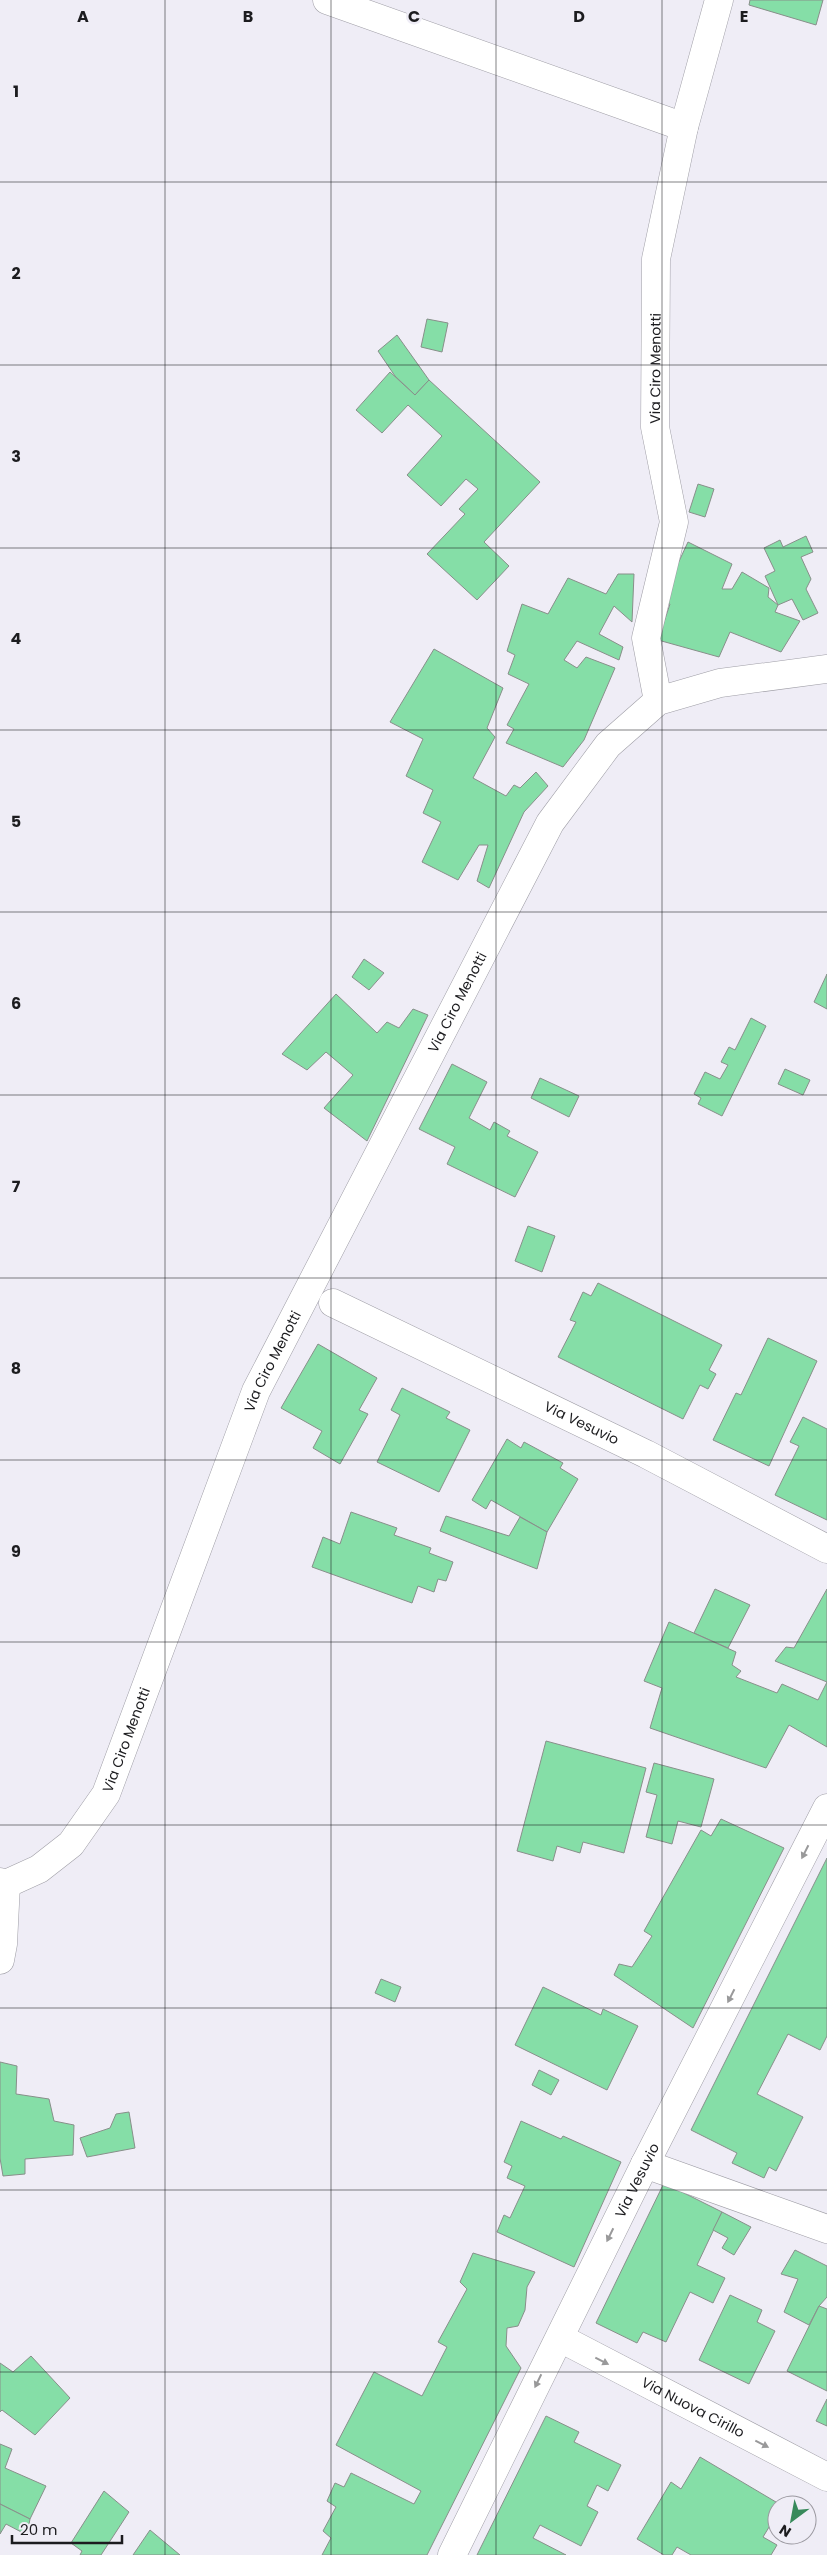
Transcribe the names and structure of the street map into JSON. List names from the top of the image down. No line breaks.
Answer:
{"streets":{"street":["Via Ciro Menotti","Via Vesuvio","Via Nuova Cirillo"]},"crossings":[["Via Vesuvio","Via Nuova Cirillo"]],"one_way":["Via Vesuvio"],"scale_bar":"20 m","north":"bottom left","grid":{"columns":["A","B","C","D","E"],"rows":["1","2","3","4","5","6","7","8","9"]}}
